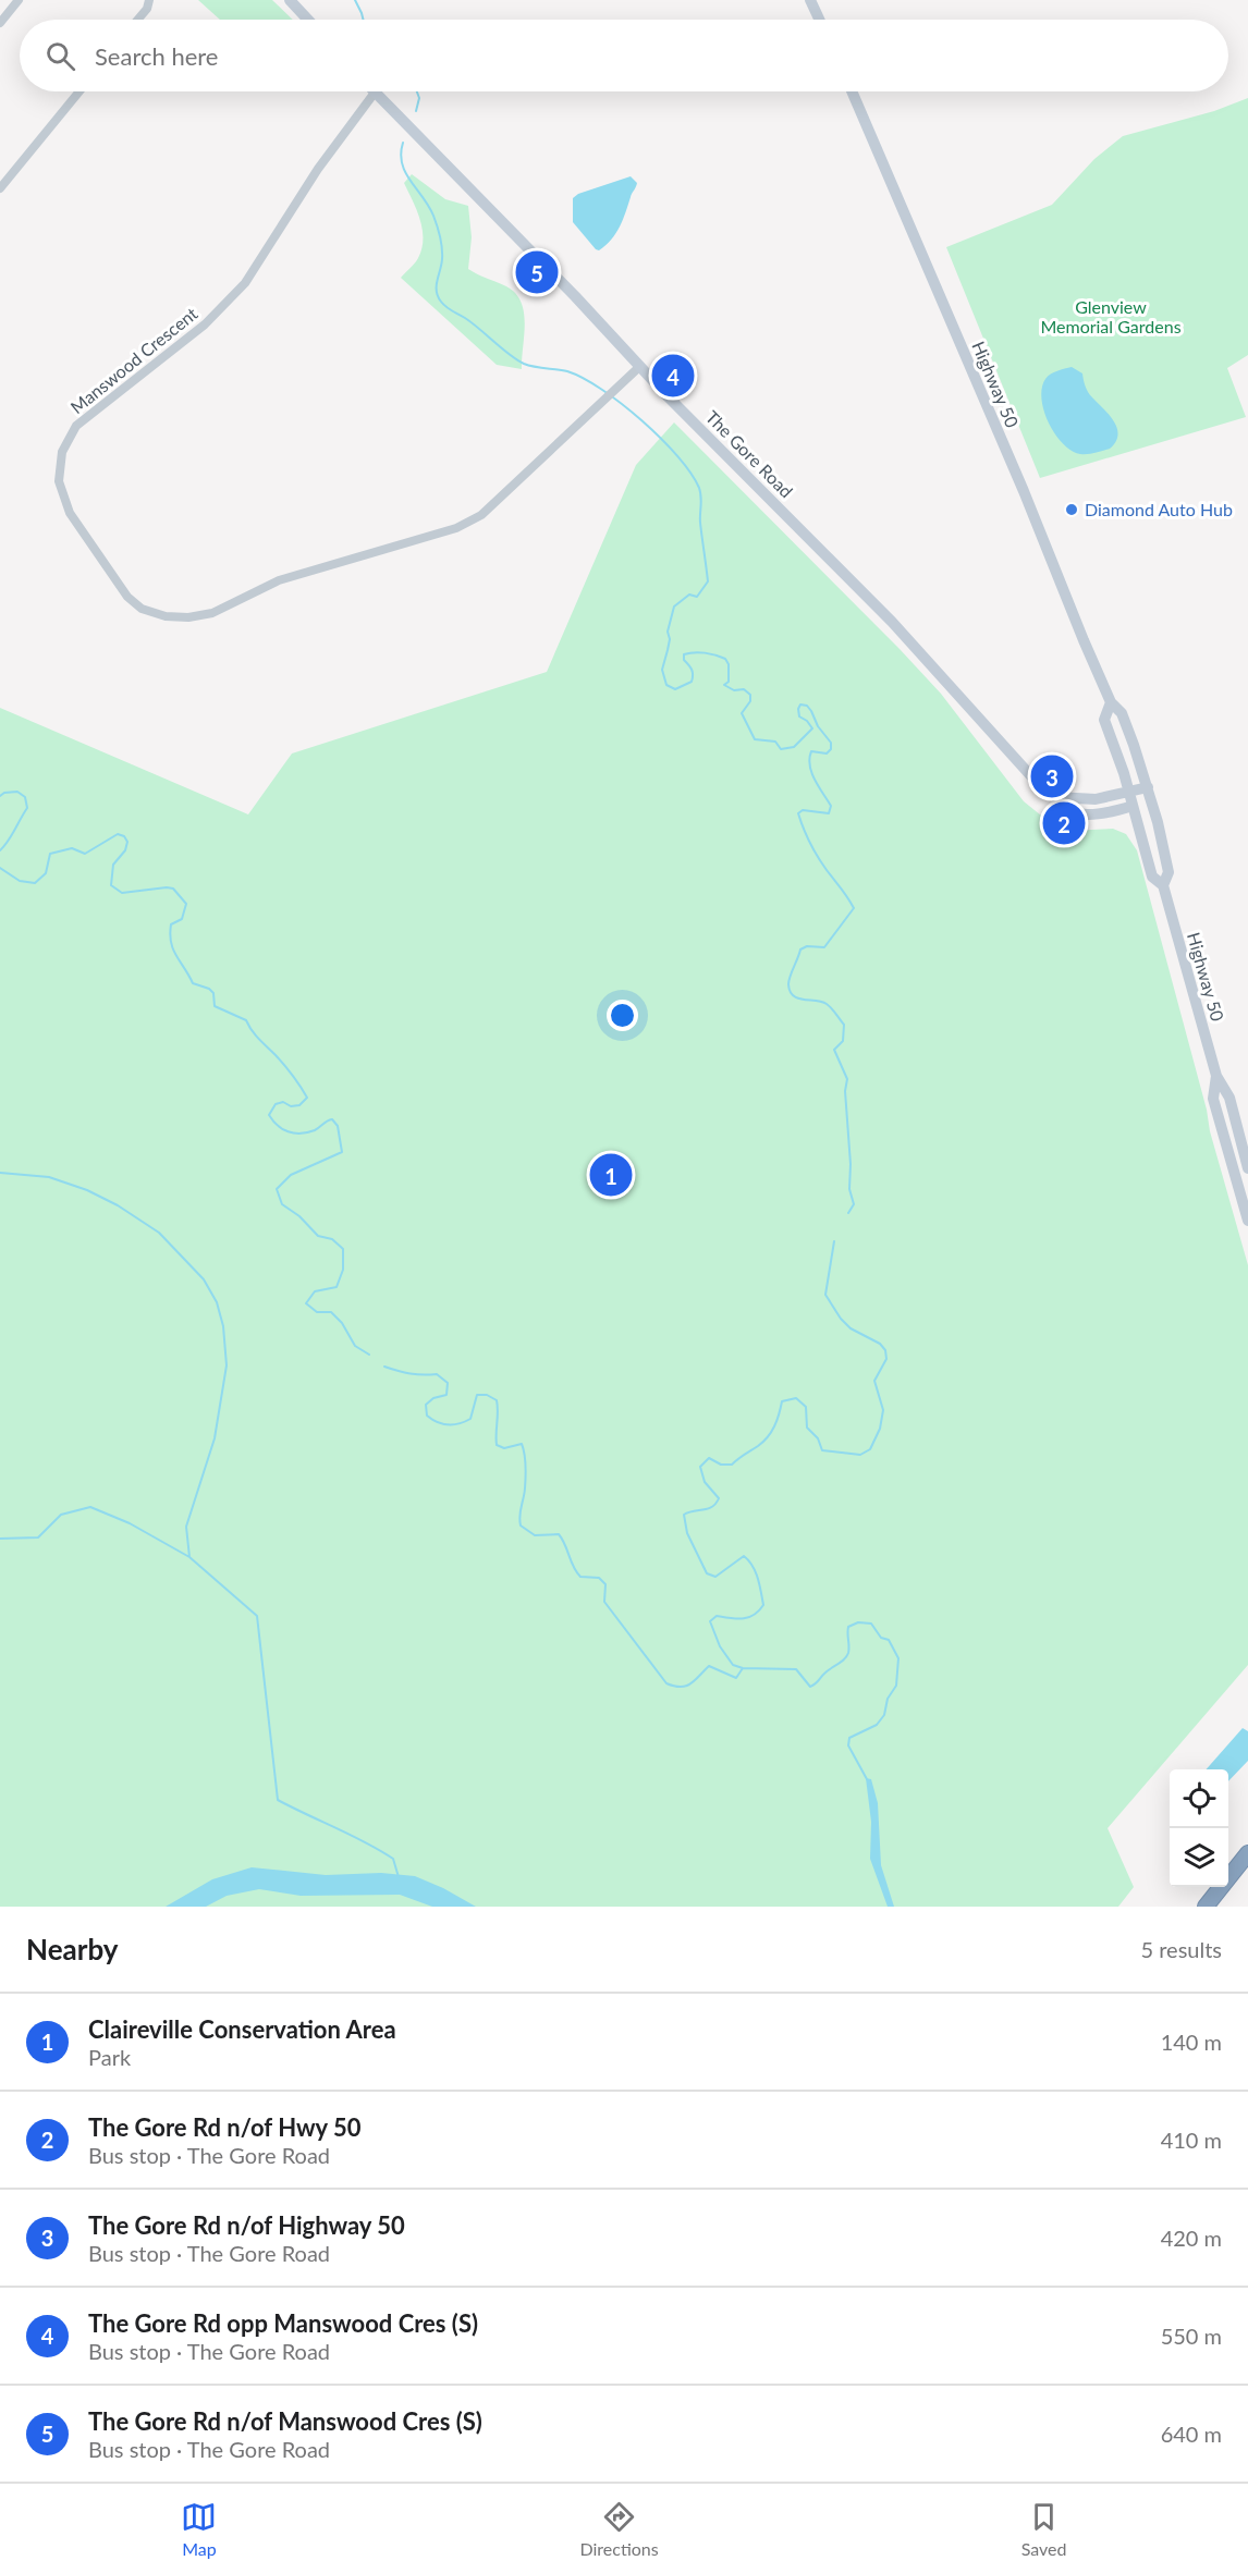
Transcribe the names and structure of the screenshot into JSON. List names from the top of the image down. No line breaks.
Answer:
{"streets":{"main road":["Highway 50","The Gore Road"],"street":["Manswood Crescent"]},"crossings":[["Manswood Crescent","The Gore Road"],["Highway 50","The Gore Road"]],"parks":["Glenview Memorial Gardens"],"places":["Diamond Auto Hub"],"page":{"search":"Search here","pins":["5","4","3","2","1"],"heading":["Nearby","5 results"],"list":[{"mark":"1","name":"Claireville Conservation Area","note":"Park","value":"140 m"},{"mark":"2","name":"The Gore Rd n/of Hwy 50","note":"Bus stop · The Gore Road","value":"410 m"},{"mark":"3","name":"The Gore Rd n/of Highway 50","note":"Bus stop · The Gore Road","value":"420 m"},{"mark":"4","name":"The Gore Rd opp Manswood Cres (S)","note":"Bus stop · The Gore Road","value":"550 m"},{"mark":"5","name":"The Gore Rd n/of Manswood Cres (S)","note":"Bus stop · The Gore Road","value":"640 m"}],"nav":["Map","Directions","Saved"]}}
